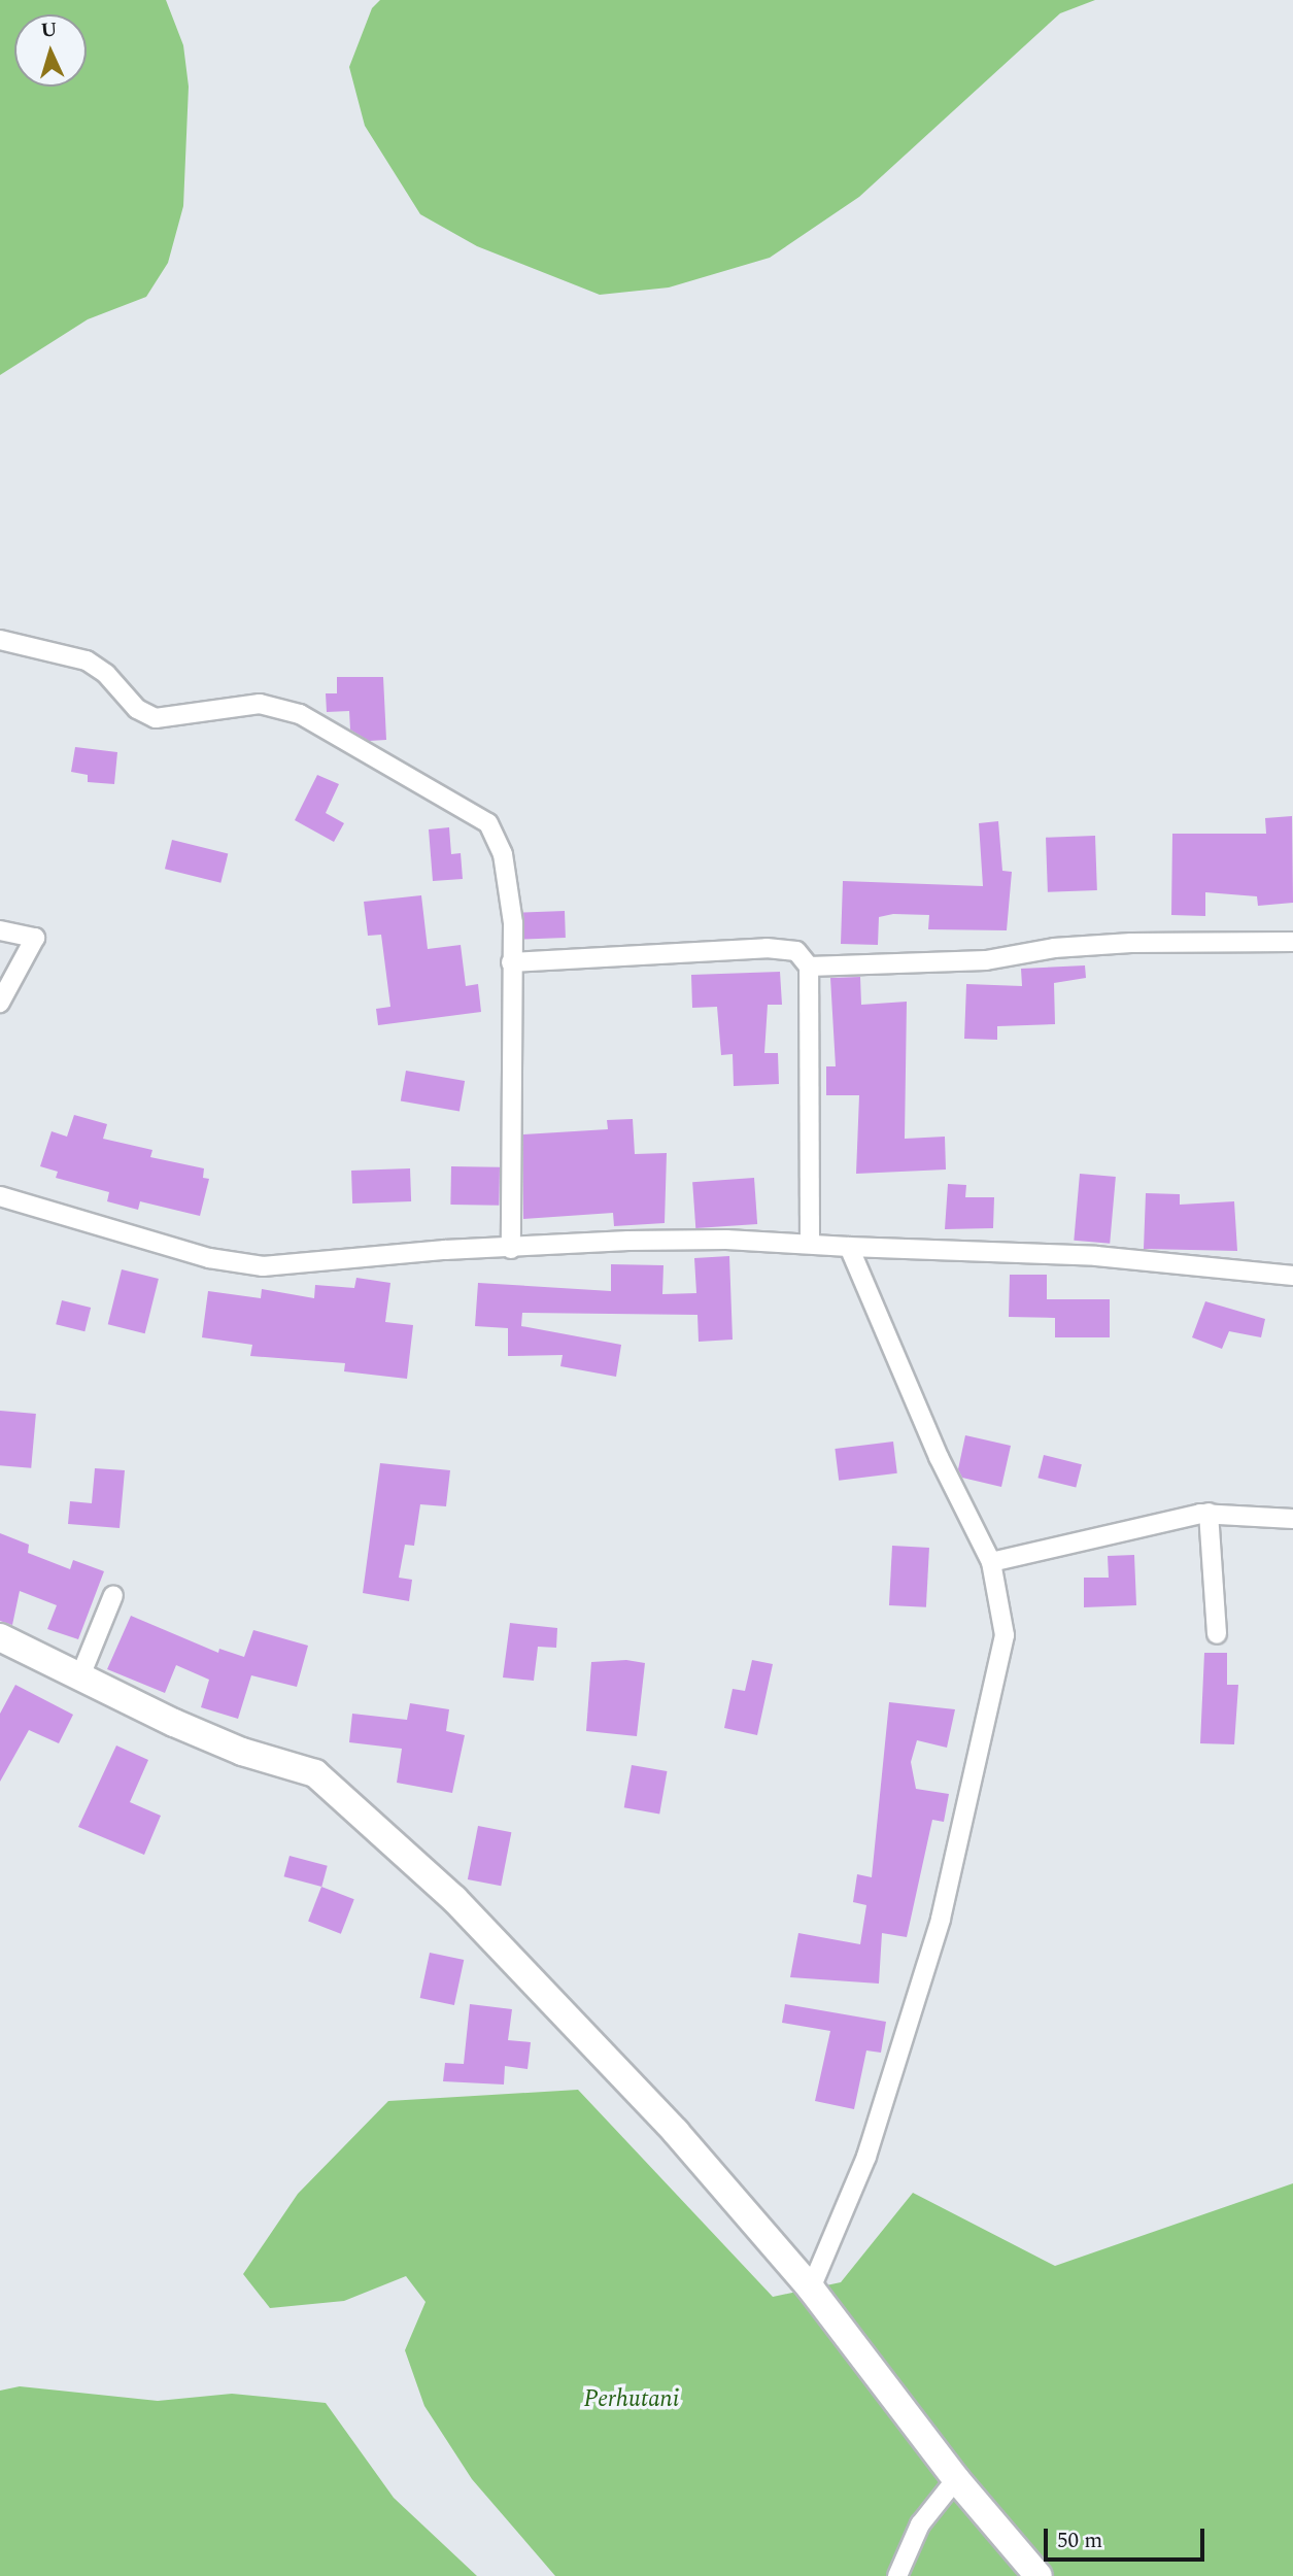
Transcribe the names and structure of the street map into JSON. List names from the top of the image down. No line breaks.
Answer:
{"parks":["Perhutani"],"scale_bar":"50 m","north":"top"}
